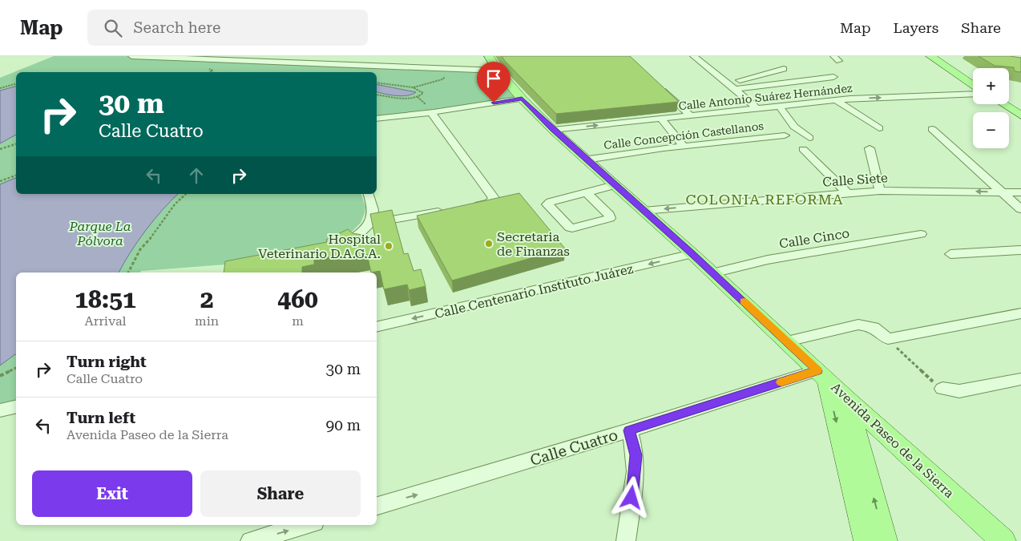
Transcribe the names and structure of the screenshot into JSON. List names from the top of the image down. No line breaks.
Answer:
{"streets":{"main road":["Avenida Paseo de la Sierra"],"street":["Calle Antonio Suárez Hernández","Calle Concepción Castellanos","Calle Siete","Calle Cinco","Calle Centenario Instituto Juárez","Calle Cuatro"]},"crossings":[["Calle Antonio Suárez Hernández","Avenida Paseo de la Sierra"],["Calle Concepción Castellanos","Avenida Paseo de la Sierra"],["Calle Siete","Avenida Paseo de la Sierra"],["Calle Cinco","Avenida Paseo de la Sierra"],["Calle Centenario Instituto Juárez","Avenida Paseo de la Sierra"],["Avenida Paseo de la Sierra","Calle Cuatro"]],"one_way":["Calle Antonio Suárez Hernández","Calle Cuatro"],"districts":["COLONIA REFORMA"],"parks":["Parque La Pólvora"],"places":["Secretaria de Finanzas","Hospital Veterinario D.A.G.A."],"page":{"header":"Map","search":"Search here","nav":["Map","Layers","Share"],"map_buttons":["+","−"],"turn":["30 m","Calle Cuatro"],"eta":["18:51","Arrival","2","min","460","m"],"list":[{"name":"Turn right","note":"Calle Cuatro","value":"30 m"},{"name":"Turn left","note":"Avenida Paseo de la Sierra","value":"90 m"}],"buttons":["Exit","Share"]}}
